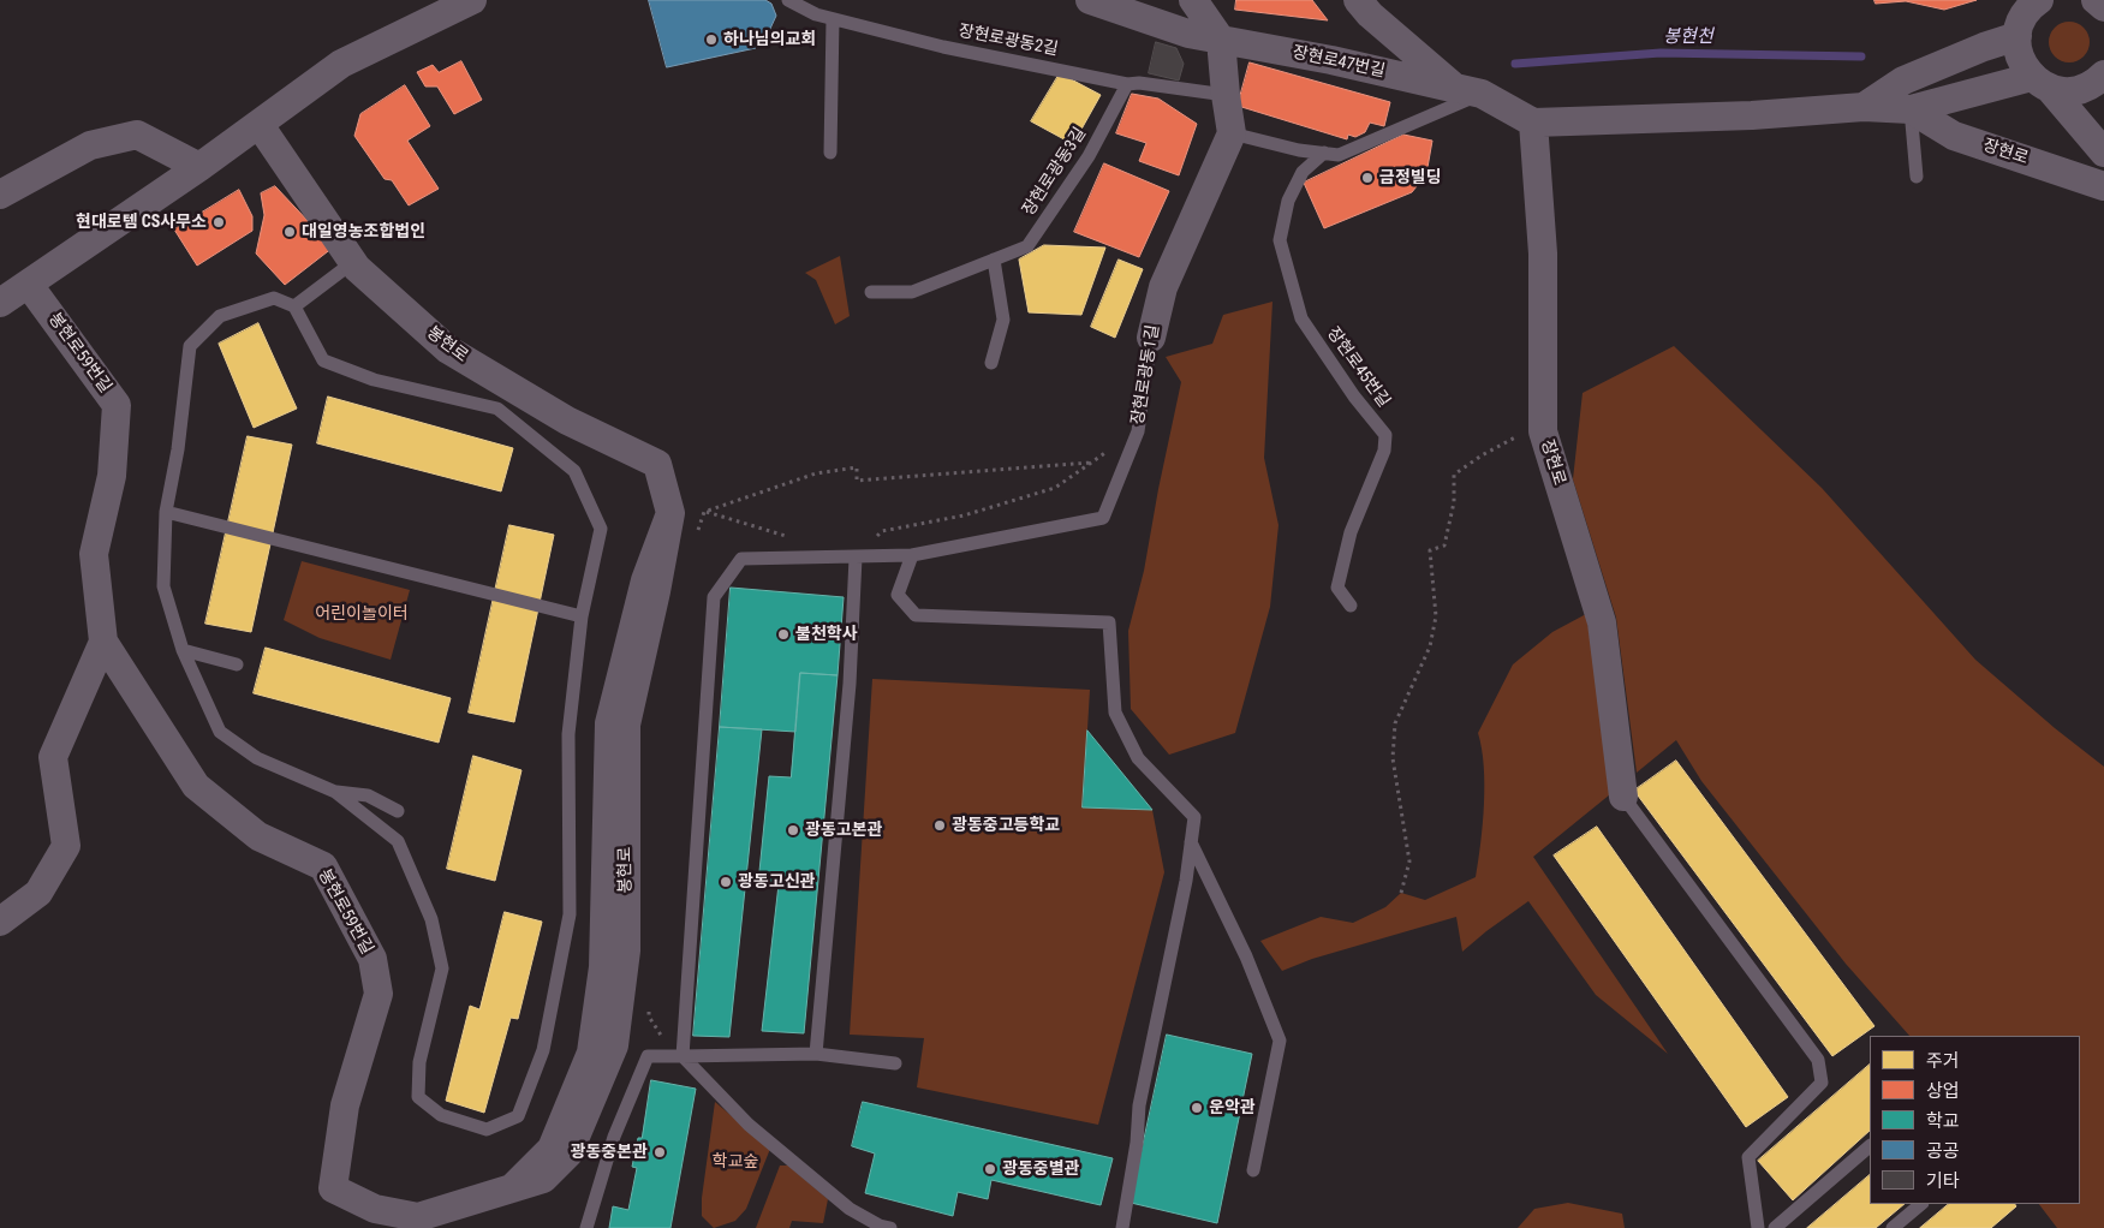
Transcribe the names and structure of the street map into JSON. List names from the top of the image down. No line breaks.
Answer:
{"streets":{"street":["장현로47번길","장현로","봉현로","봉현로59번길","장현로광동1길"],"lane":["장현로광동2길","장현로광동3길","장현로45번길"]},"crossings":[["장현로광동2길","장현로광동3길"],["봉현로","봉현로59번길"]],"water":["봉현천"],"parks":["어린이놀이터","학교숲"],"places":["하나님의교회","금정빌딩","현대로템 CS사무소","대일영농조합법인","불천학사","광동중고등학교","광동고본관","광동고신관","운악관","광동중본관","광동중별관"],"legend":["주거","상업","학교","공공","기타"]}
